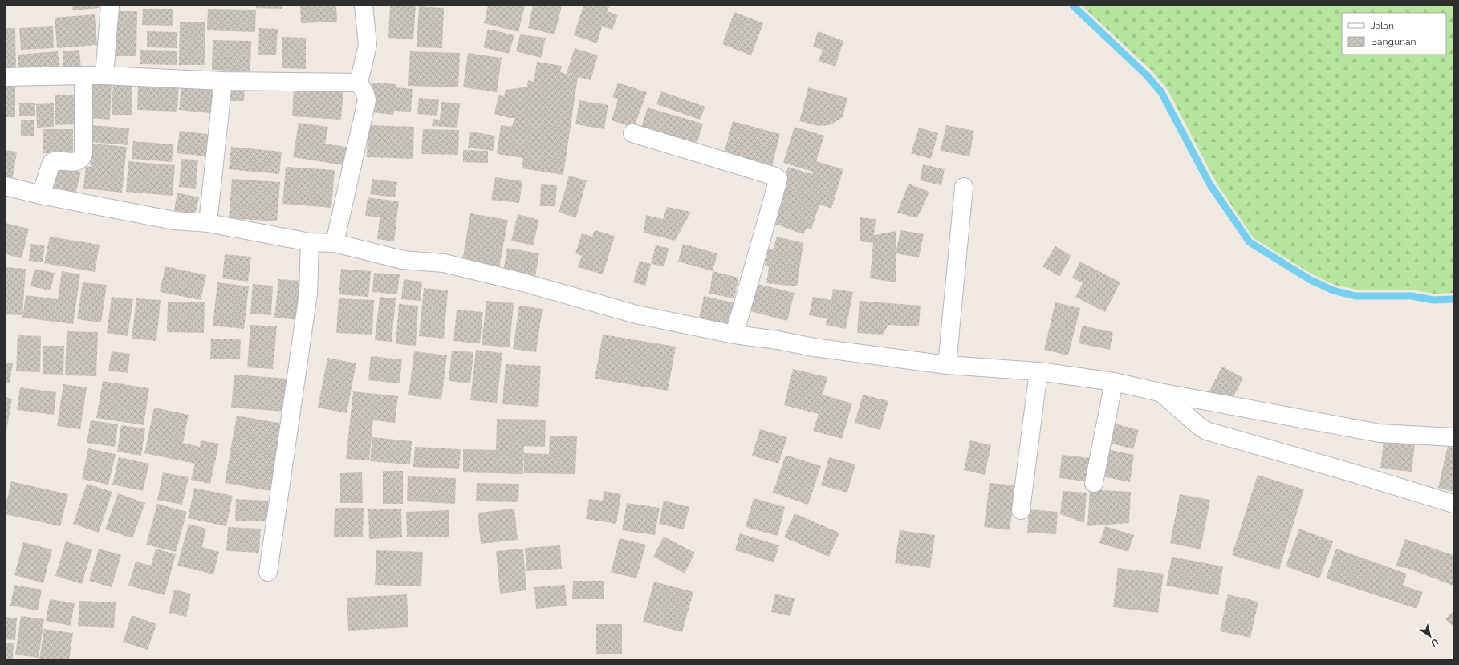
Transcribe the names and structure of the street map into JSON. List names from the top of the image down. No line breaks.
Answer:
{"legend":["Jalan","Bangunan"],"north":"bottom right"}
